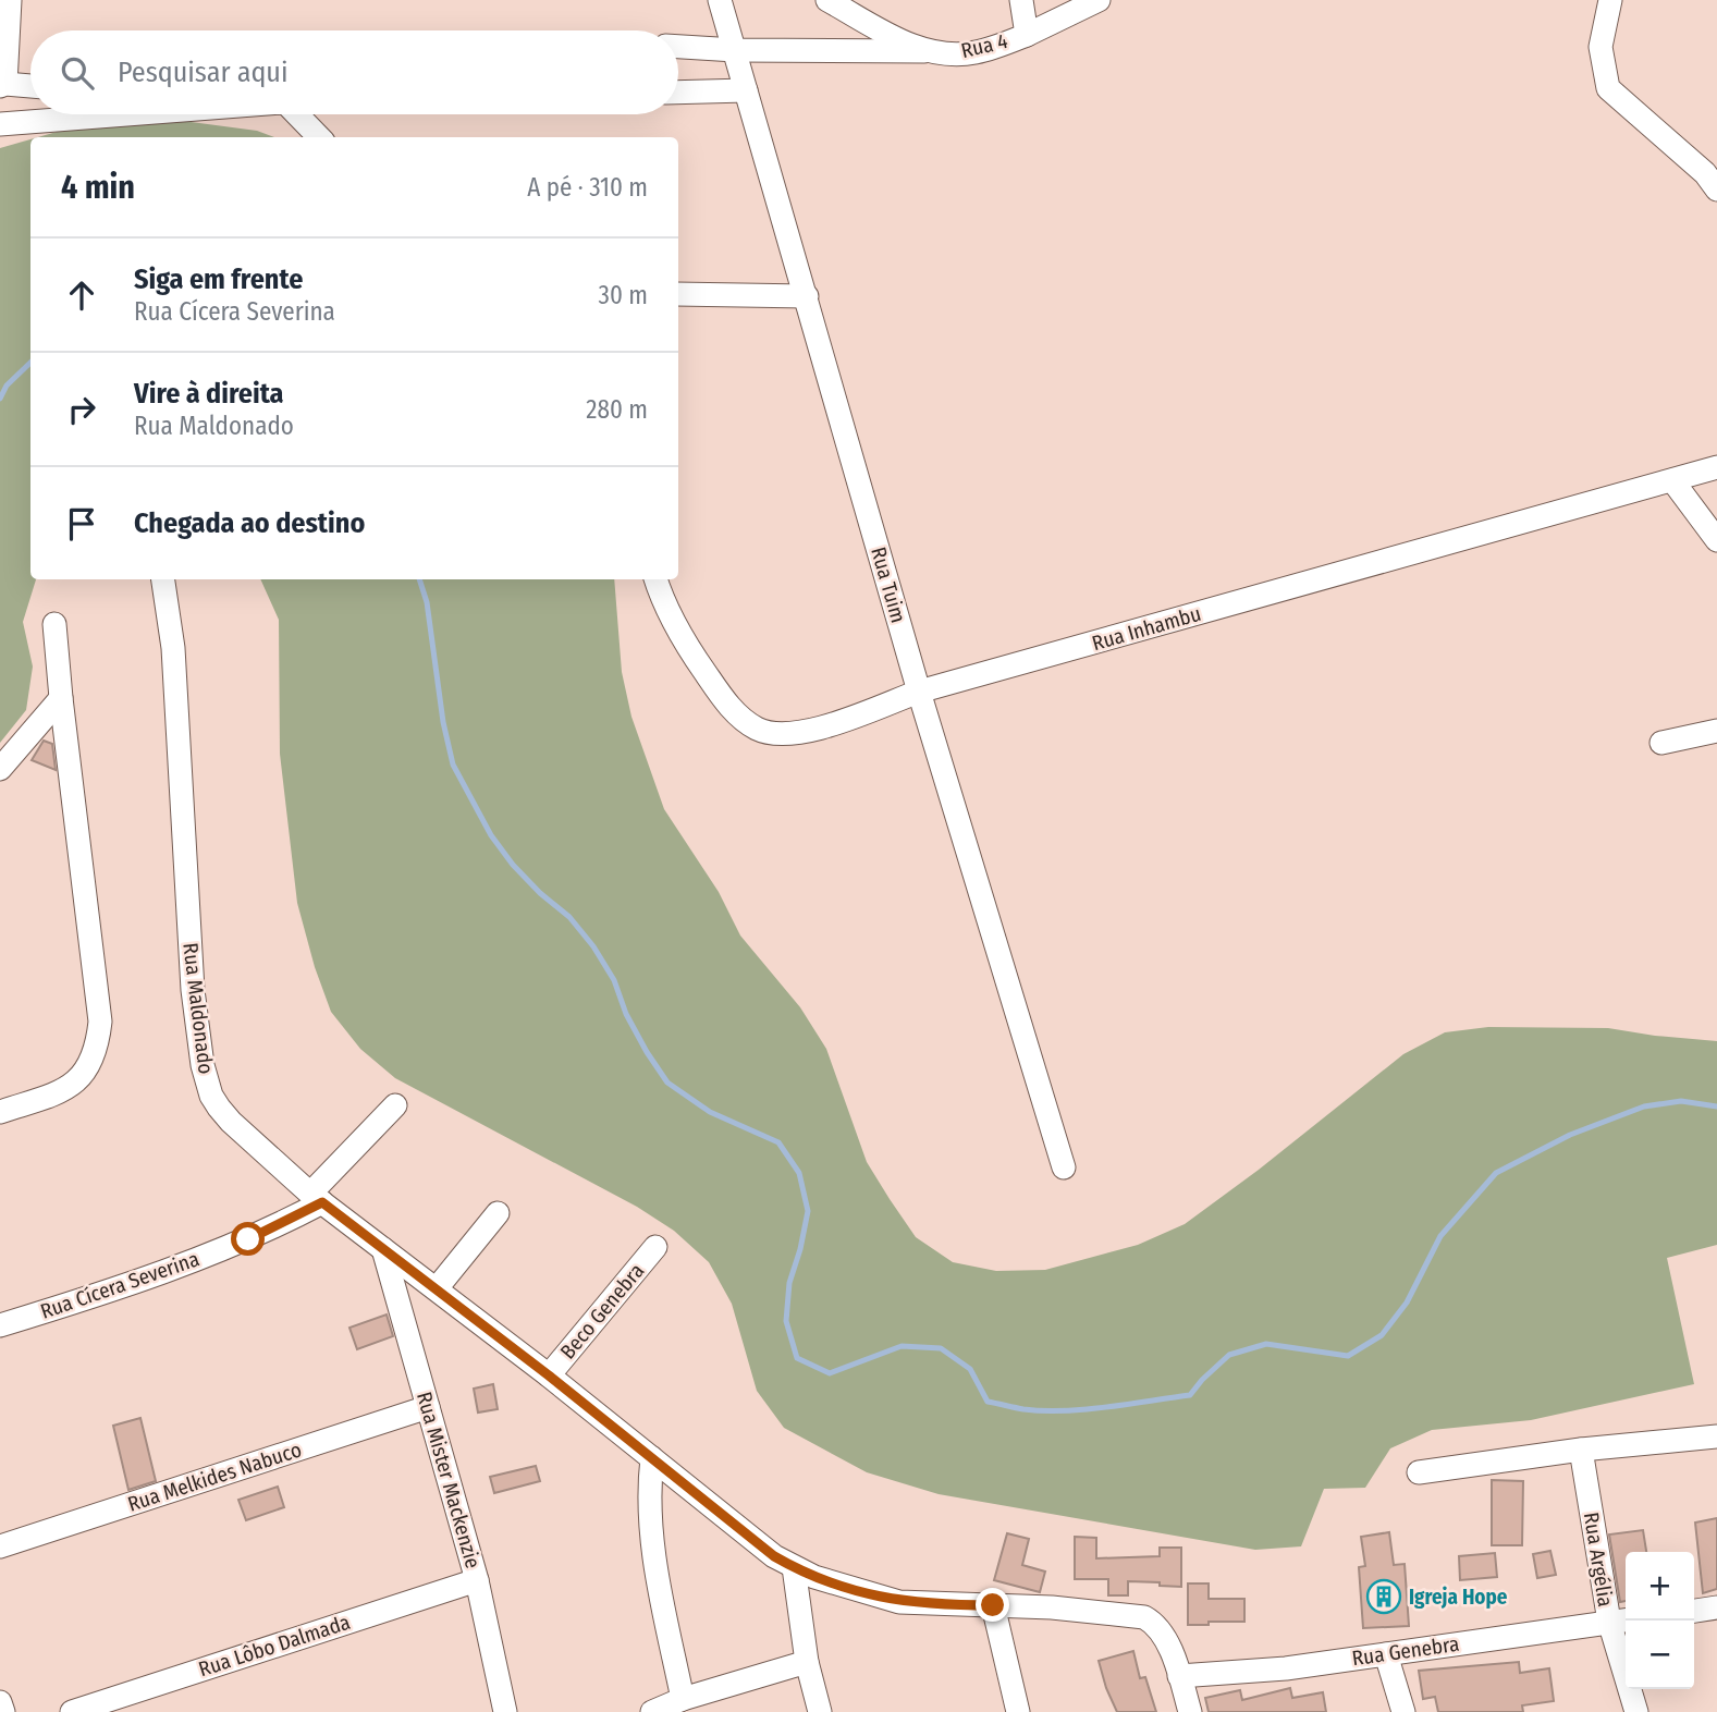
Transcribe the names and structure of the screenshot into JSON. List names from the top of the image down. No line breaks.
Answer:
{"streets":{"street":["Rua 4","Rua Tuim","Rua Inhambu","Rua Maldonado","Rua Cícera Severina","Beco Genebra","Rua Melkides Nabuco","Rua Mister Mackenzie","Rua Argélia","Rua Lôbo Dalmada","Rua Genebra"]},"crossings":[["Rua Tuim","Rua Inhambu"],["Rua Maldonado","Rua Cícera Severina"],["Rua Maldonado","Beco Genebra"],["Rua Maldonado","Rua Mister Mackenzie"],["Rua Maldonado","Rua Genebra"],["Rua Melkides Nabuco","Rua Mister Mackenzie"],["Rua Mister Mackenzie","Rua Lôbo Dalmada"],["Rua Argélia","Rua Genebra"]],"places":{"building":["Igreja Hope"]},"page":{"search":"Pesquisar aqui","heading":["4 min","A pé · 310 m"],"list":[["Siga em frente","Rua Cícera Severina","30 m"],["Vire à direita","Rua Maldonado","280 m"],"Chegada ao destino"],"map_buttons":["+","−"]}}
